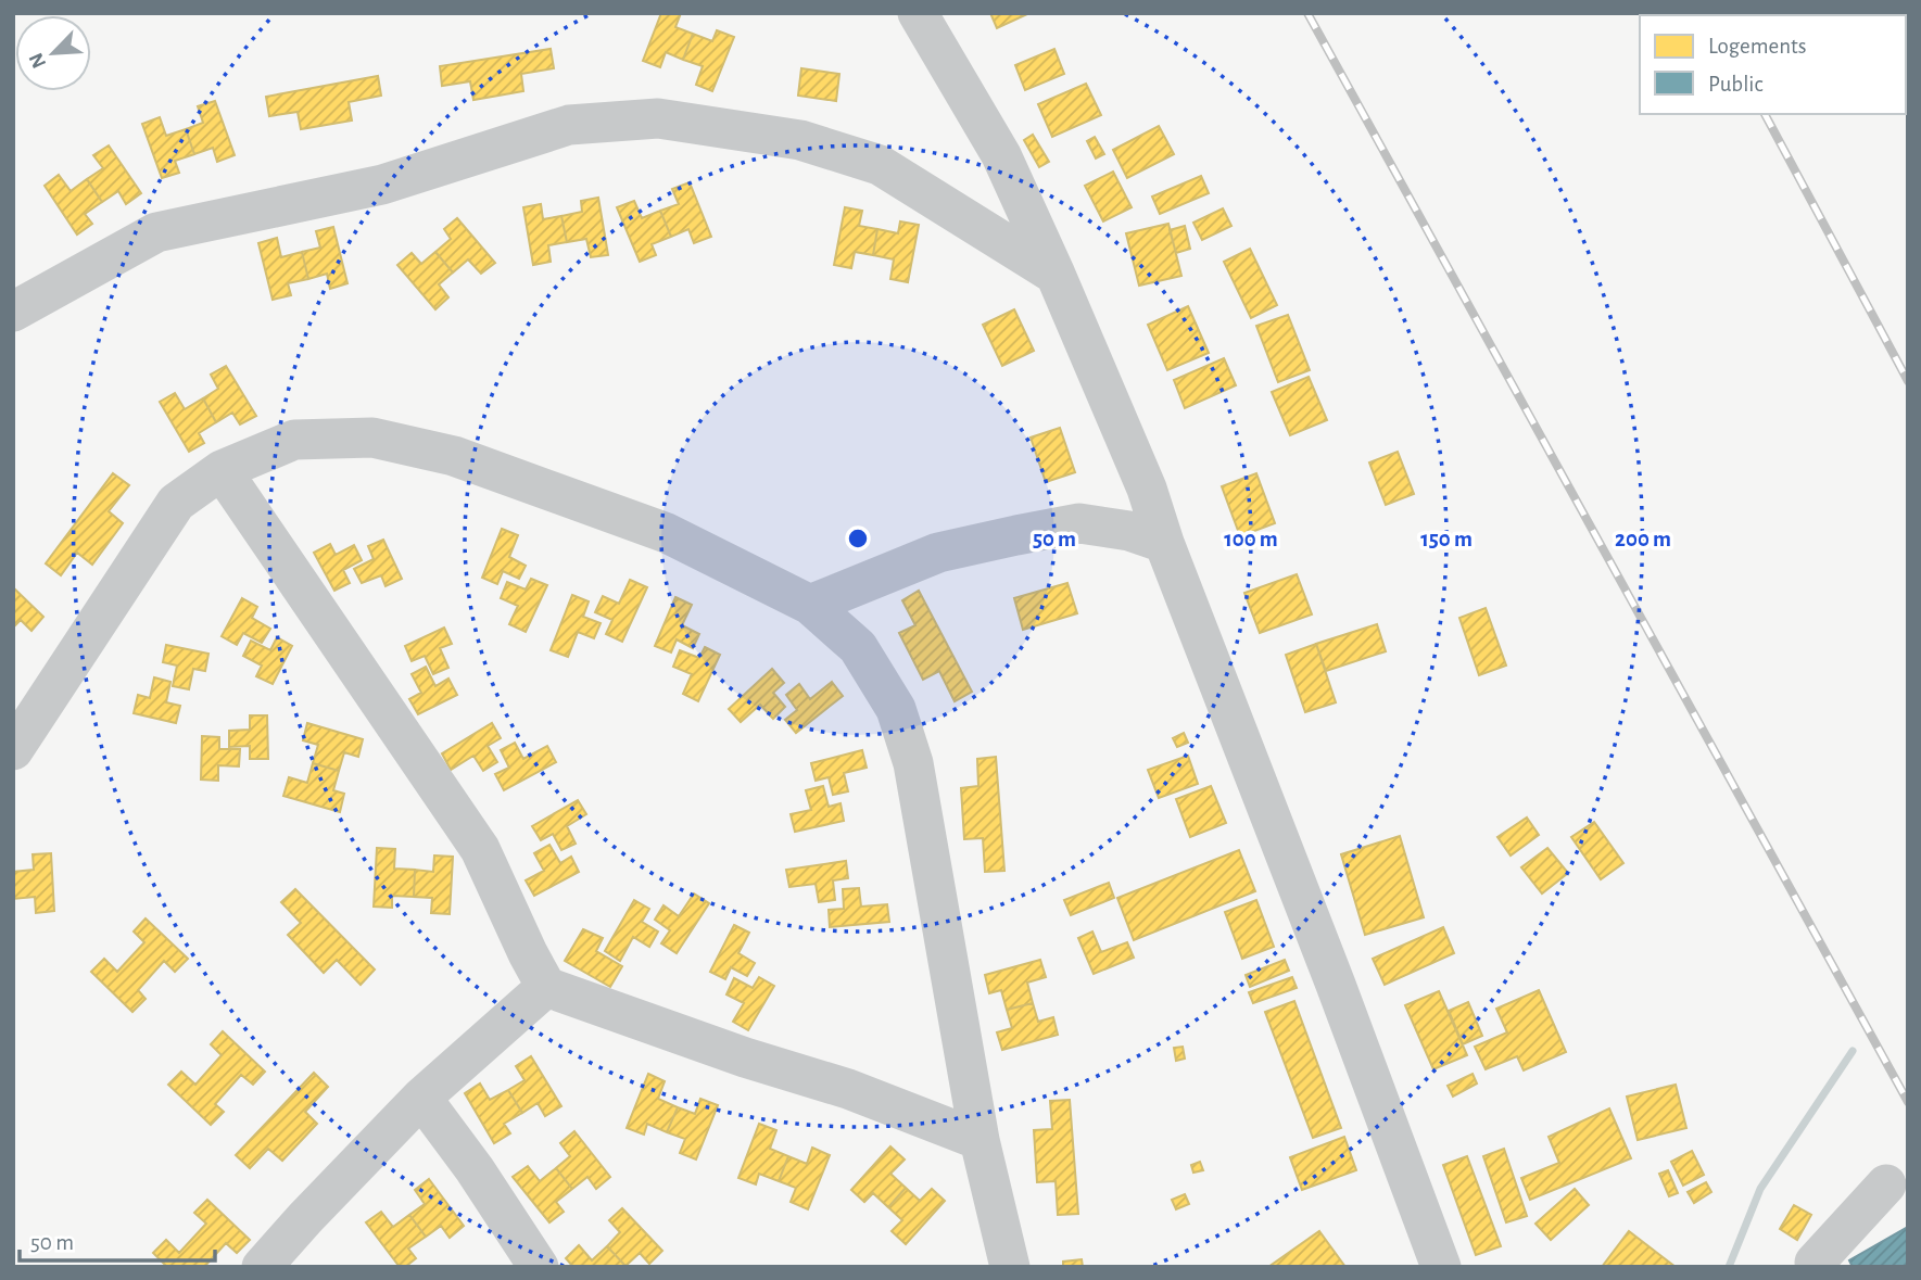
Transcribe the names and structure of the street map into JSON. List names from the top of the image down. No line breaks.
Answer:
{"legend":["Logements","Public"],"scale_bar":"50 m","north":"bottom left","rings":["50 m","100 m","150 m","200 m"]}
